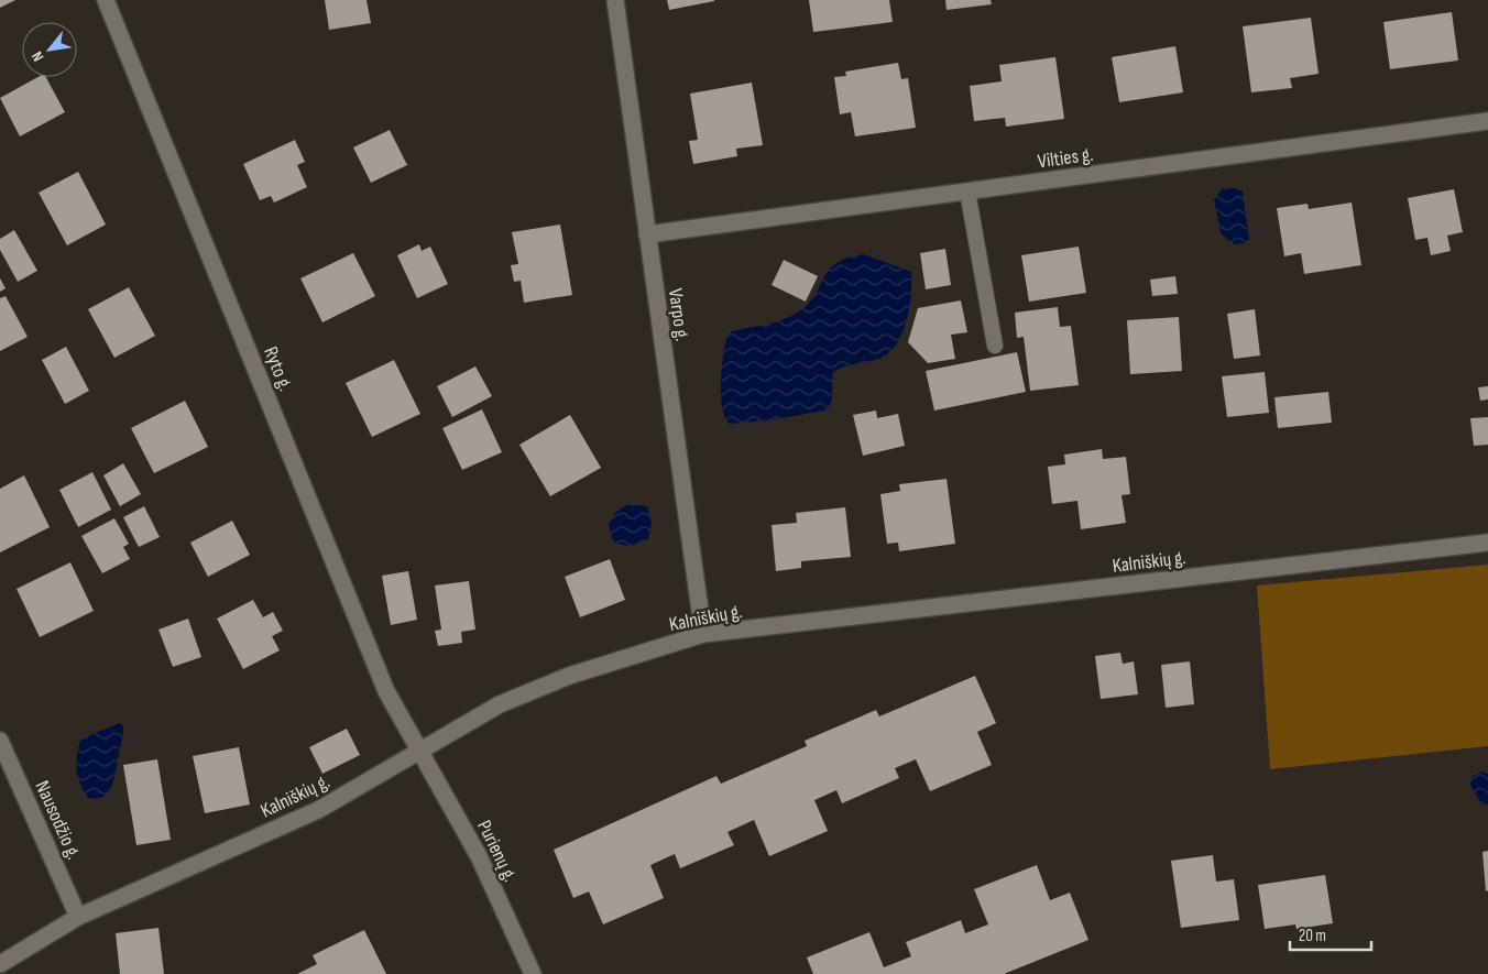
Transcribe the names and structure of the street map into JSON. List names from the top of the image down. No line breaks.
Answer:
{"streets":{"street":["Vilties g.","Varpo g.","Ryto g.","Kalniškių g.","Nausodžio g.","Purienų g."]},"crossings":[["Vilties g.","Varpo g."],["Varpo g.","Kalniškių g."],["Ryto g.","Kalniškių g."],["Ryto g.","Purienų g."],["Kalniškių g.","Nausodžio g."],["Kalniškių g.","Purienų g."]],"scale_bar":"20 m","north":"bottom left"}
